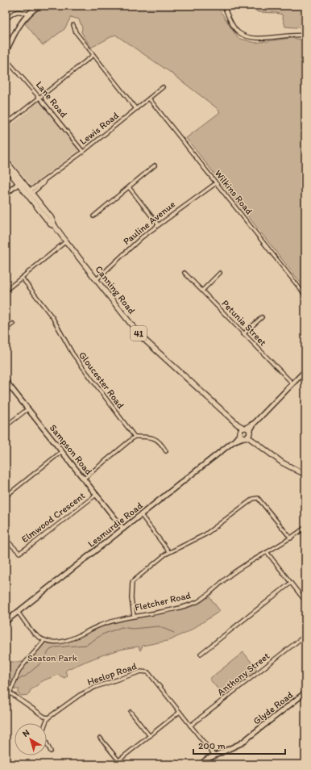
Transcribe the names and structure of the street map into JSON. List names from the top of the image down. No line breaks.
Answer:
{"streets":{"main road":["Canning Road","41"],"street":["Lane Road","Lewis Road","Wilkins Road","Pauline Avenue","Petunia Street","Gloucester Road","Sampson Road","Elmwood Crescent","Lesmurdie Road","Fletcher Road","Heslop Road","Anthony Street","Glyde Road"]},"crossings":[["Lane Road","Lewis Road"],["Lewis Road","Wilkins Road"],["Lewis Road","Canning Road"],["Wilkins Road","Pauline Avenue"],["Pauline Avenue","Canning Road"],["Canning Road","Lesmurdie Road"],["Petunia Street","Lesmurdie Road"],["Sampson Road","Elmwood Crescent"],["Sampson Road","Lesmurdie Road"],["Heslop Road","Anthony Street"],["Heslop Road","Glyde Road"]],"parks":["Seaton Park"],"scale_bar":"200 m","north":"top left"}
